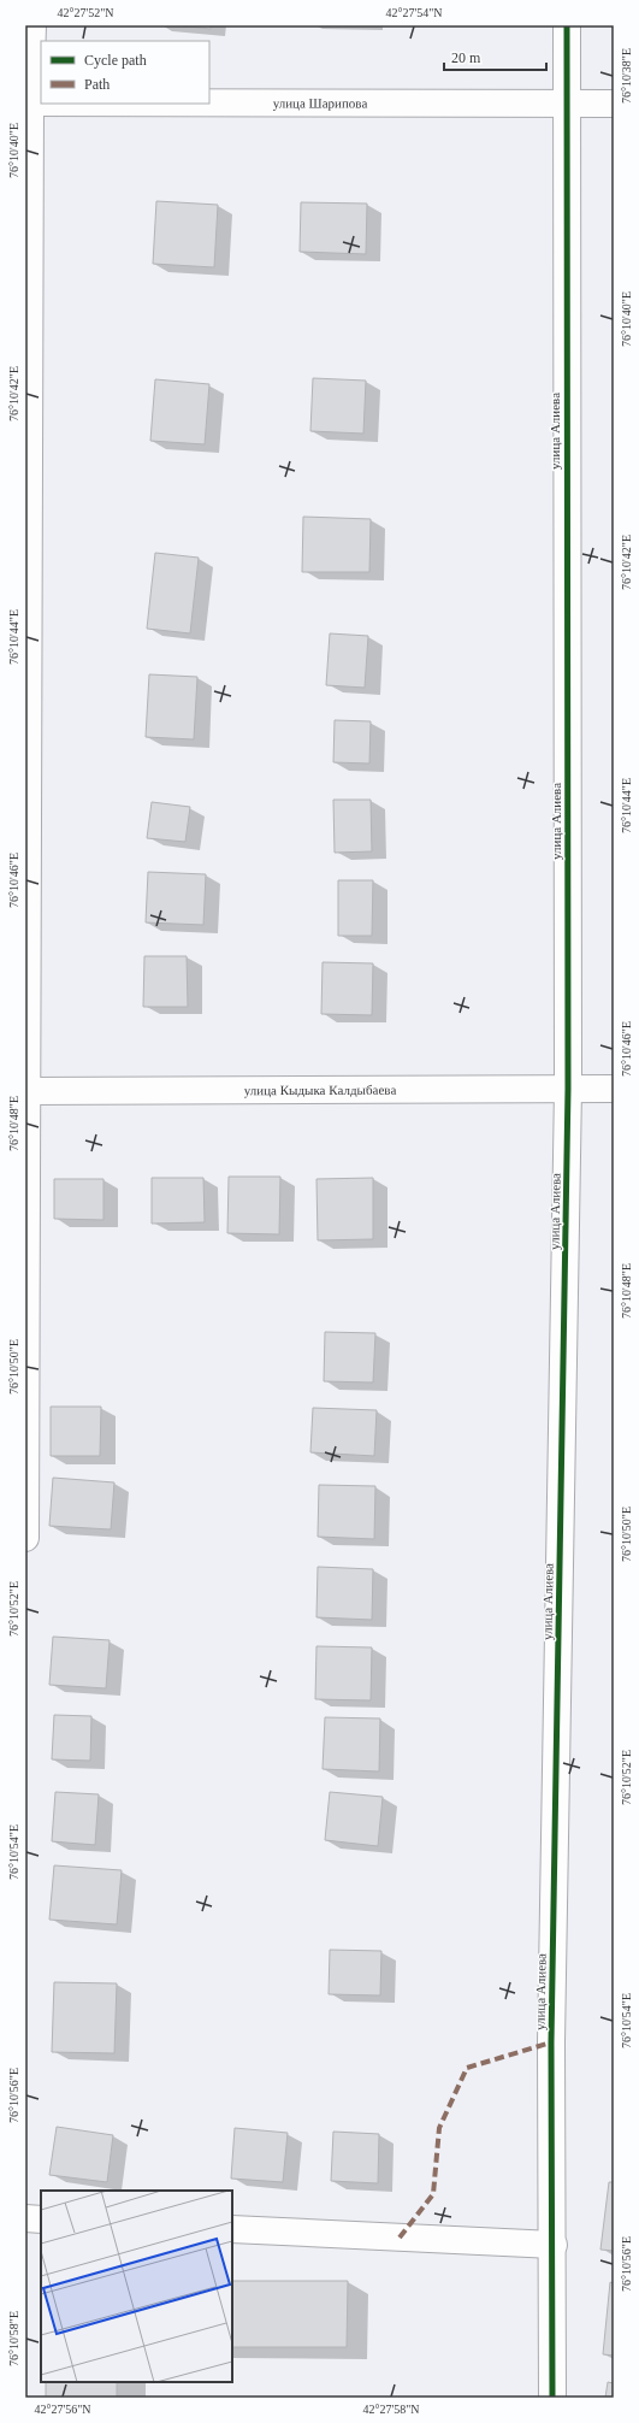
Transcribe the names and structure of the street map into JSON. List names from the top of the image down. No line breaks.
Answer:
{"streets":{"street":["улица Шарипова","улица Алиева","улица Кыдыка Калдыбаева"]},"crossings":[["улица Шарипова","улица Алиева"],["улица Алиева","улица Кыдыка Калдыбаева"]],"legend":["Cycle path","Path"],"scale_bar":"20 m","coordinates":["42°27'52\"N","42°27'54\"N","76°10'38\"E","76°10'40\"E","76°10'42\"E","76°10'44\"E","76°10'46\"E","76°10'48\"E","76°10'50\"E","76°10'52\"E","76°10'54\"E","76°10'56\"E","76°10'58\"E","42°27'56\"N","42°27'58\"N"]}
